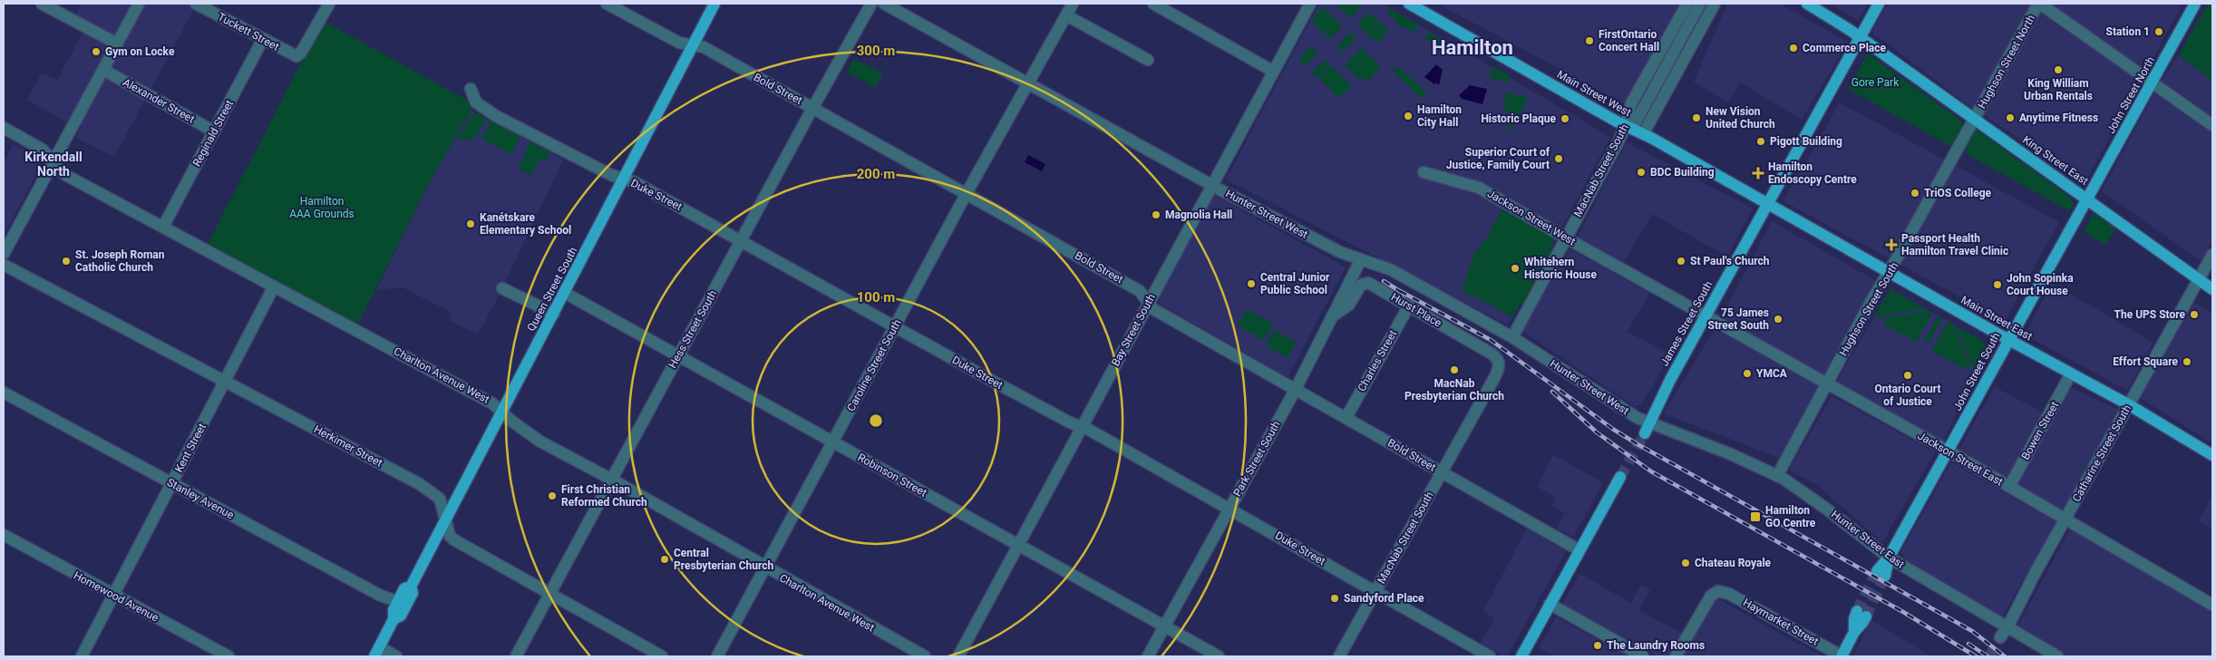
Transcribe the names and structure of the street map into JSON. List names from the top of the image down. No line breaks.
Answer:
{"streets":{"main road":["Main Street West","John Street North","King Street East","Queen Street South","Main Street East","James Street South","John Street South"],"street":["Tuckett Street","Hughson Street North","Bold Street","Alexander Street","Reginald Street","MacNab Street South","Duke Street","Hunter Street West","Jackson Street West","Hughson Street South","Hurst Place","Hess Street South","Bay Street South","Charles Street","Caroline Street South","Charlton Avenue West","Bowen Street","Herkimer Street","Kent Street","Catharine Street South","Park Street South","Jackson Street East","Robinson Street","Stanley Avenue","Hunter Street East","Homewood Avenue","Haymarket Street"]},"crossings":[["Tuckett Street","Reginald Street"],["Hughson Street North","King Street East"],["Hughson Street North","Hughson Street South"],["Bold Street","MacNab Street South"],["Bold Street","Queen Street South"],["Bold Street","Hess Street South"],["Bold Street","Bay Street South"],["Bold Street","Charles Street"],["Bold Street","Caroline Street South"],["Bold Street","Park Street South"],["Main Street West","MacNab Street South"],["Main Street West","Main Street East"],["Main Street West","James Street South"],["John Street North","King Street East"],["John Street North","John Street South"],["Alexander Street","Reginald Street"],["Reginald Street","Charlton Avenue West"],["King Street East","Hughson Street South"],["King Street East","James Street South"],["King Street East","John Street South"],["King Street East","Catharine Street South"],["MacNab Street South","Duke Street"],["MacNab Street South","Hunter Street West"],["MacNab Street South","Jackson Street West"],["MacNab Street South","Hurst Place"],["Duke Street","Queen Street South"],["Duke Street","Hess Street South"],["Duke Street","Bay Street South"],["Duke Street","Caroline Street South"],["Duke Street","Park Street South"],["Hunter Street West","James Street South"],["Hunter Street West","Bay Street South"],["Hunter Street West","Caroline Street South"],["Hunter Street West","Park Street South"],["Hunter Street West","Hunter Street East"],["Jackson Street West","James Street South"],["Jackson Street West","Jackson Street East"],["Queen Street South","Charlton Avenue West"],["Queen Street South","Herkimer Street"],["Queen Street South","Robinson Street"],["Queen Street South","Stanley Avenue"],["Hughson Street South","Main Street East"],["Hughson Street South","Jackson Street East"],["Hughson Street South","Hunter Street East"],["Hurst Place","Charles Street"],["Hurst Place","Park Street South"],["Main Street East","James Street South"],["Main Street East","John Street South"],["Main Street East","Bowen Street"],["Main Street East","Catharine Street South"],["James Street South","Jackson Street East"],["James Street South","Hunter Street East"],["Hess Street South","Charlton Avenue West"],["Hess Street South","Herkimer Street"],["Hess Street South","Robinson Street"],["Bay Street South","Robinson Street"],["Caroline Street South","Charlton Avenue West"],["Caroline Street South","Robinson Street"],["John Street South","Jackson Street East"],["John Street South","Hunter Street East"],["Charlton Avenue West","Kent Street"],["Bowen Street","Jackson Street East"],["Herkimer Street","Kent Street"],["Kent Street","Stanley Avenue"],["Kent Street","Homewood Avenue"],["Catharine Street South","Jackson Street East"],["Catharine Street South","Hunter Street East"],["Park Street South","Robinson Street"]],"districts":["Hamilton","Kirkendall North"],"parks":["Gore Park","Hamilton AAA Grounds"],"places":{"other":["Station 1","FirstOntario Concert Hall","Commerce Place","Gym on Locke","King William Urban Rentals","Hamilton City Hall","New Vision United Church","Anytime Fitness","Historic Plaque","Pigott Building","Superior Court of Justice, Family Court","BDC Building","TriOS College","Magnolia Hall","Kanétskare Elementary School","St. Joseph Roman Catholic Church","St Paul's Church","Whitehern Historic House","Central Junior Public School","John Sopinka Court House","The UPS Store","75 James Street South","Effort Square","MacNab Presbyterian Church","YMCA","Ontario Court of Justice","First Christian Reformed Church","Central Presbyterian Church","Chateau Royale","Sandyford Place","The Laundry Rooms"],"health":["Hamilton Endoscopy Centre","Passport Health Hamilton Travel Clinic"],"transit":["Hamilton GO Centre"]},"rings":["300 m","200 m","100 m"]}
